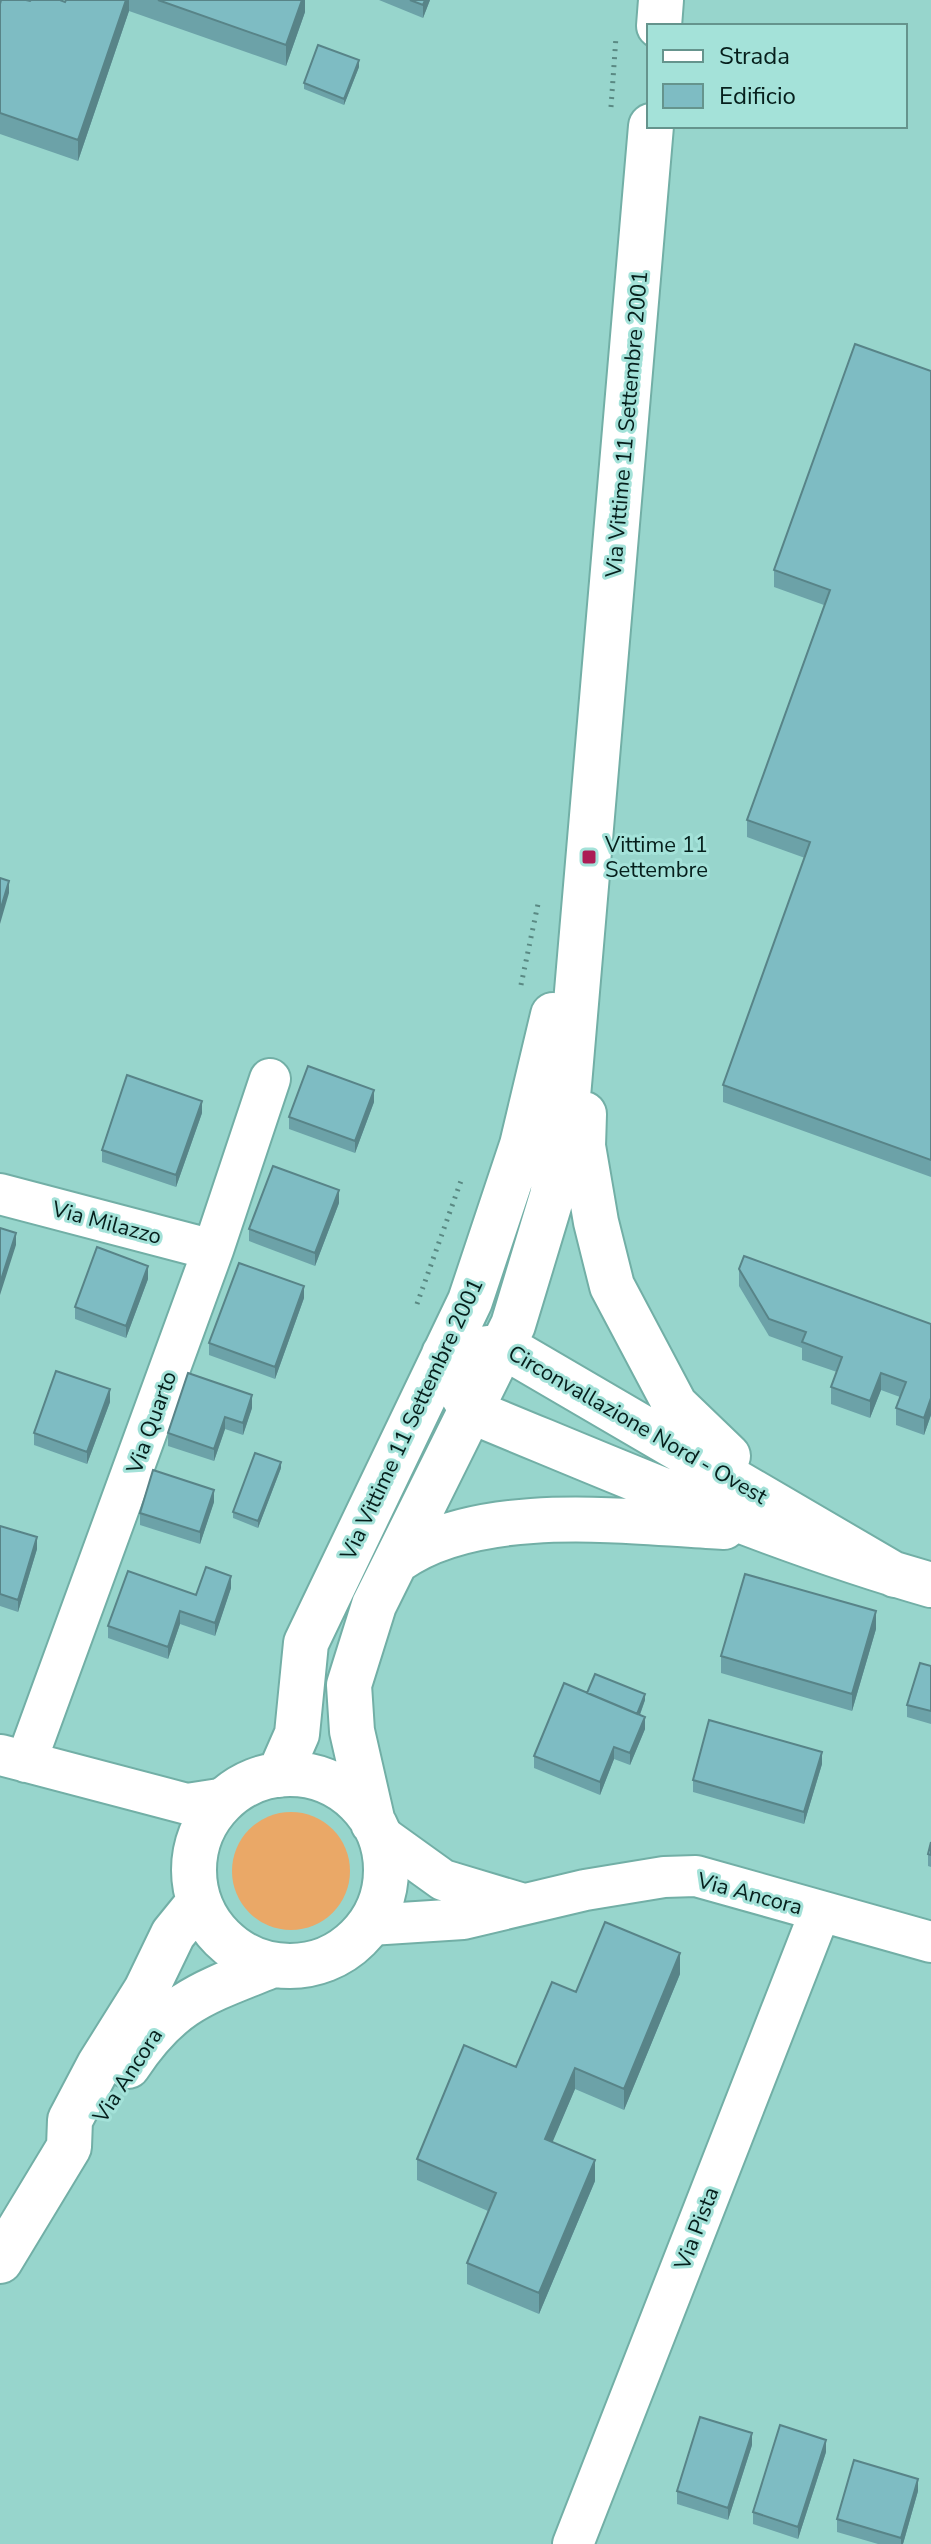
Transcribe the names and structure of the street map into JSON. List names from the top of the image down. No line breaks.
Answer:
{"streets":{"main road":["Via Vittime 11 Settembre 2001","Circonvallazione Nord - Ovest","Via Ancora"],"street":["Via Milazzo","Via Quarto","Via Pista"]},"crossings":[["Via Vittime 11 Settembre 2001","Circonvallazione Nord - Ovest"],["Via Vittime 11 Settembre 2001","Via Ancora"],["Via Milazzo","Via Quarto"],["Via Quarto","Via Ancora"],["Via Ancora","Via Pista"]],"places":{"transit":["Vittime 11 Settembre"]},"legend":["Strada","Edificio"]}
